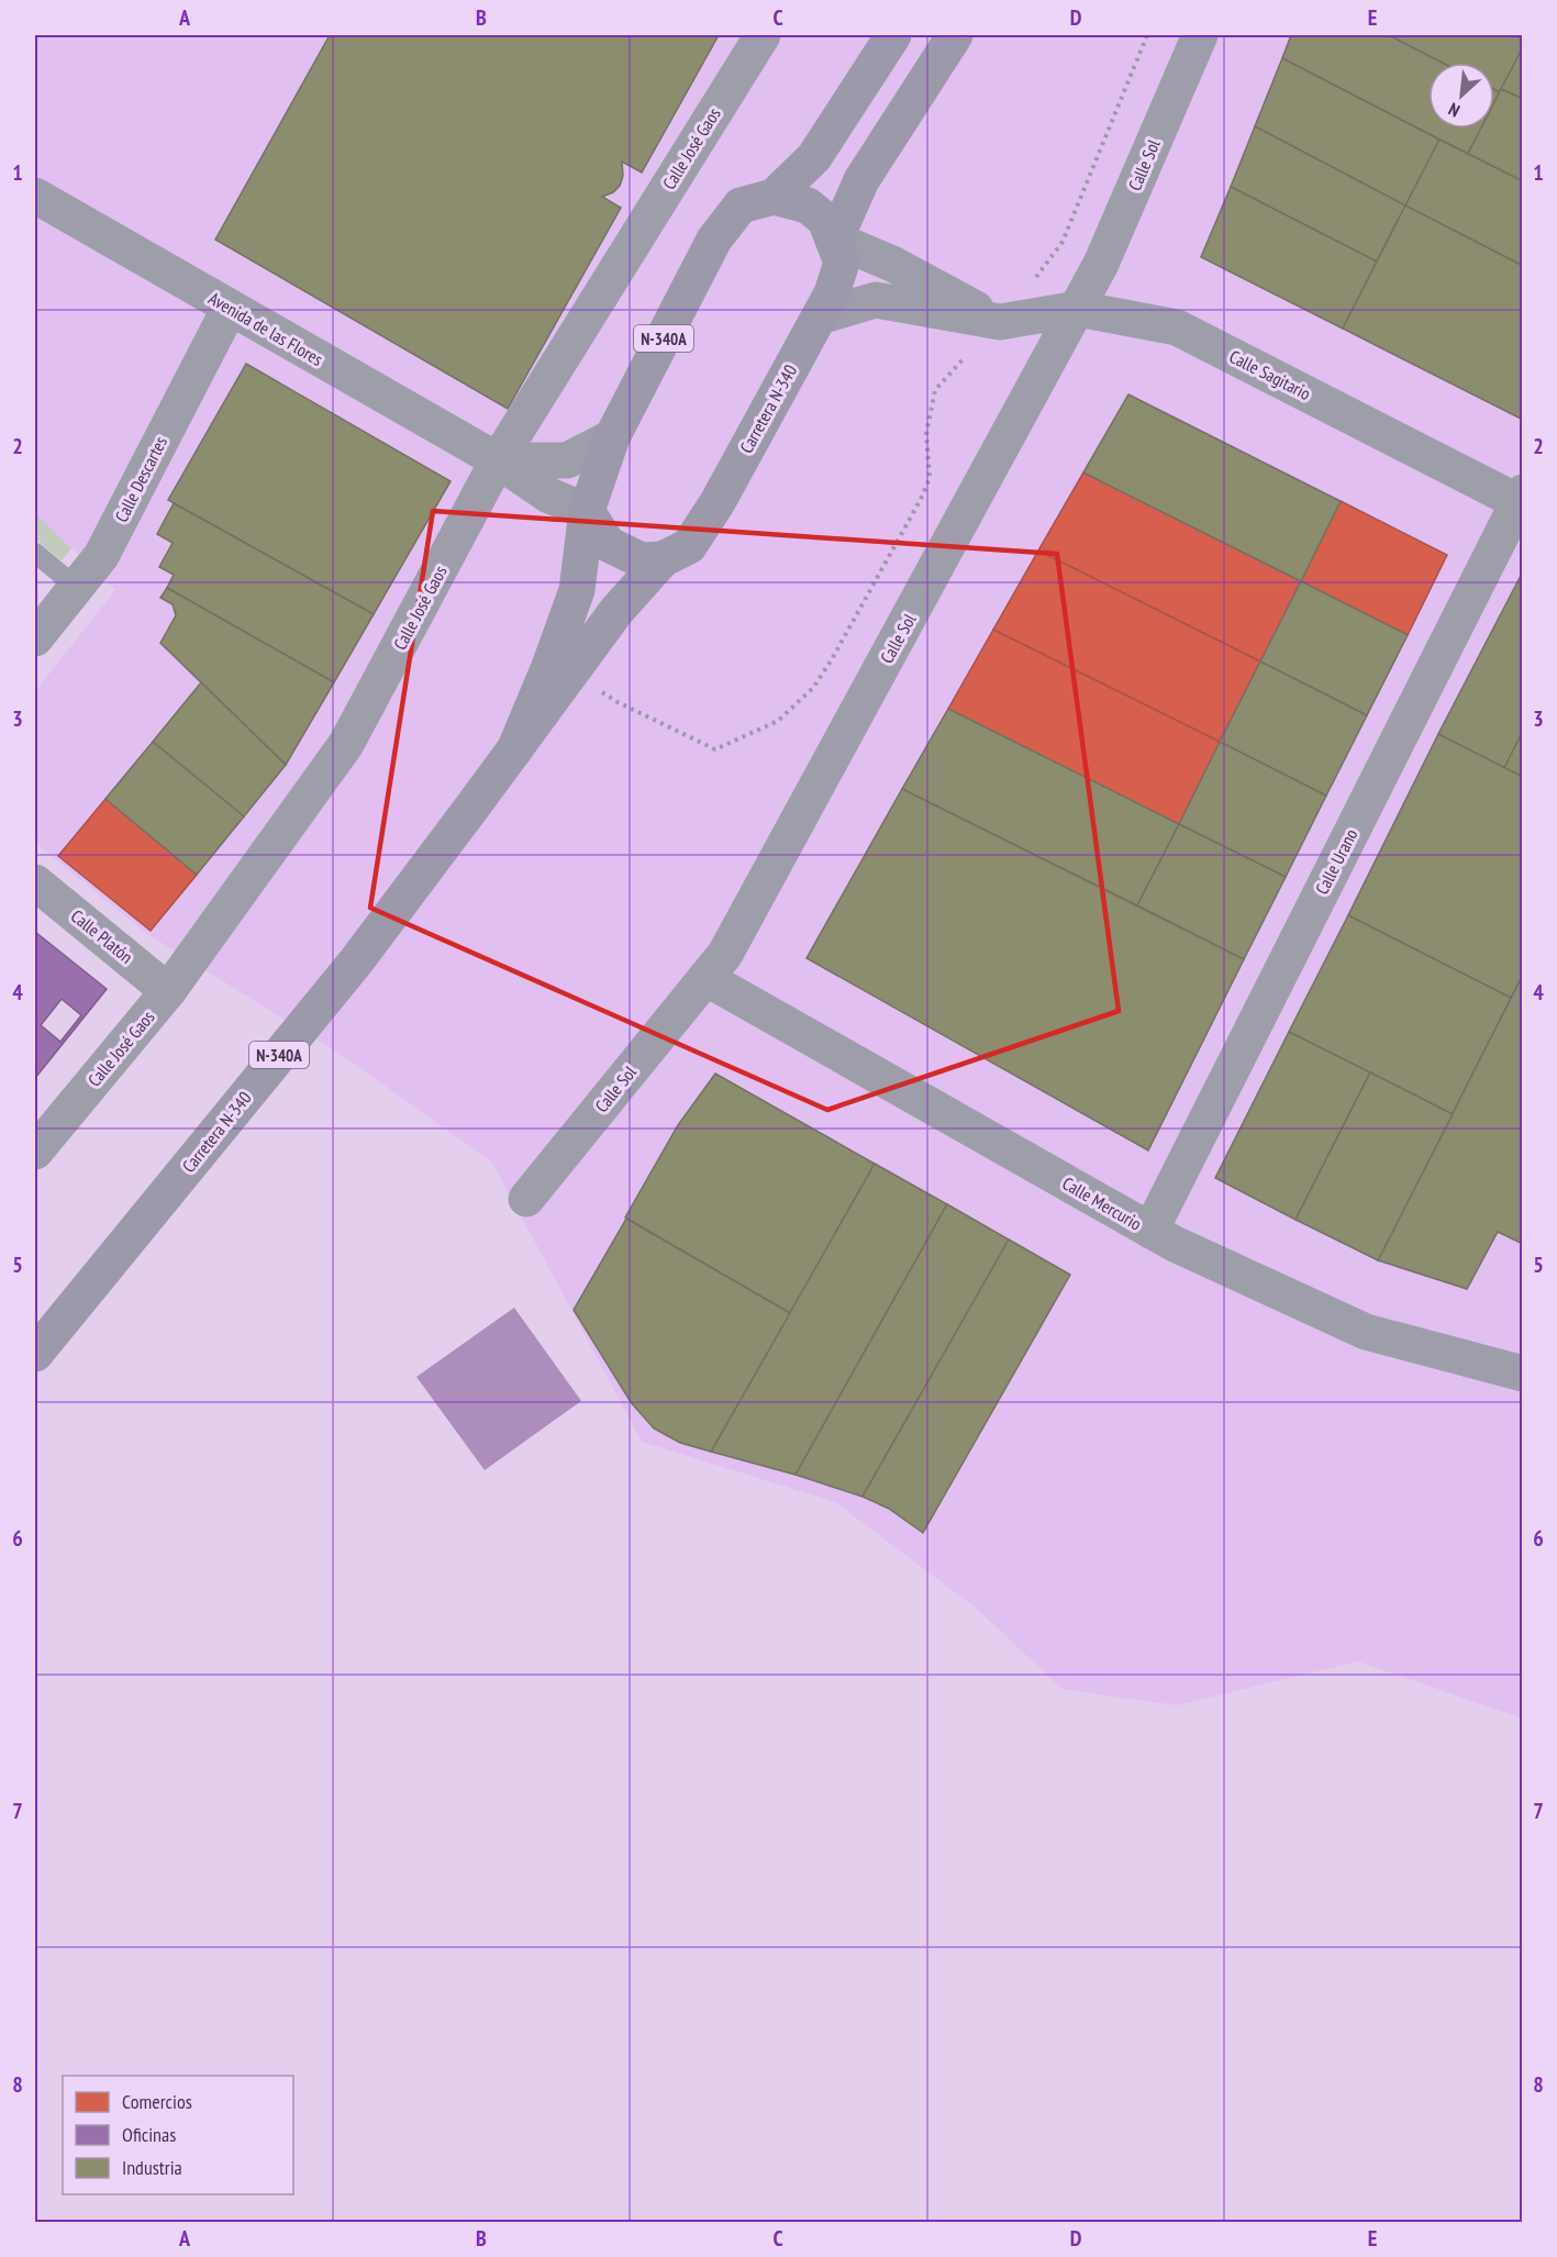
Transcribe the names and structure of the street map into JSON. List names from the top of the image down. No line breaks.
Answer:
{"streets":{"highway":["N-340A","Carretera N-340"],"street":["Calle José Gaos","Calle Sol","Avenida de las Flores","Calle Sagitario","Calle Descartes","Calle Urano","Calle Platón","Calle Mercurio"]},"crossings":[["Calle José Gaos","Avenida de las Flores"],["Calle José Gaos","Calle Platón"],["Calle Sol","Calle Sagitario"],["Calle Sol","Calle Mercurio"],["Avenida de las Flores","Carretera N-340"],["Avenida de las Flores","Calle Descartes"],["N-340A","Carretera N-340"],["Calle Sagitario","Carretera N-340"],["Calle Sagitario","Calle Urano"],["Calle Urano","Calle Mercurio"]],"legend":["Comercios","Oficinas","Industria"],"north":"bottom left","grid":{"columns":["A","B","C","D","E"],"rows":["1","2","3","4","5","6","7","8"]}}
